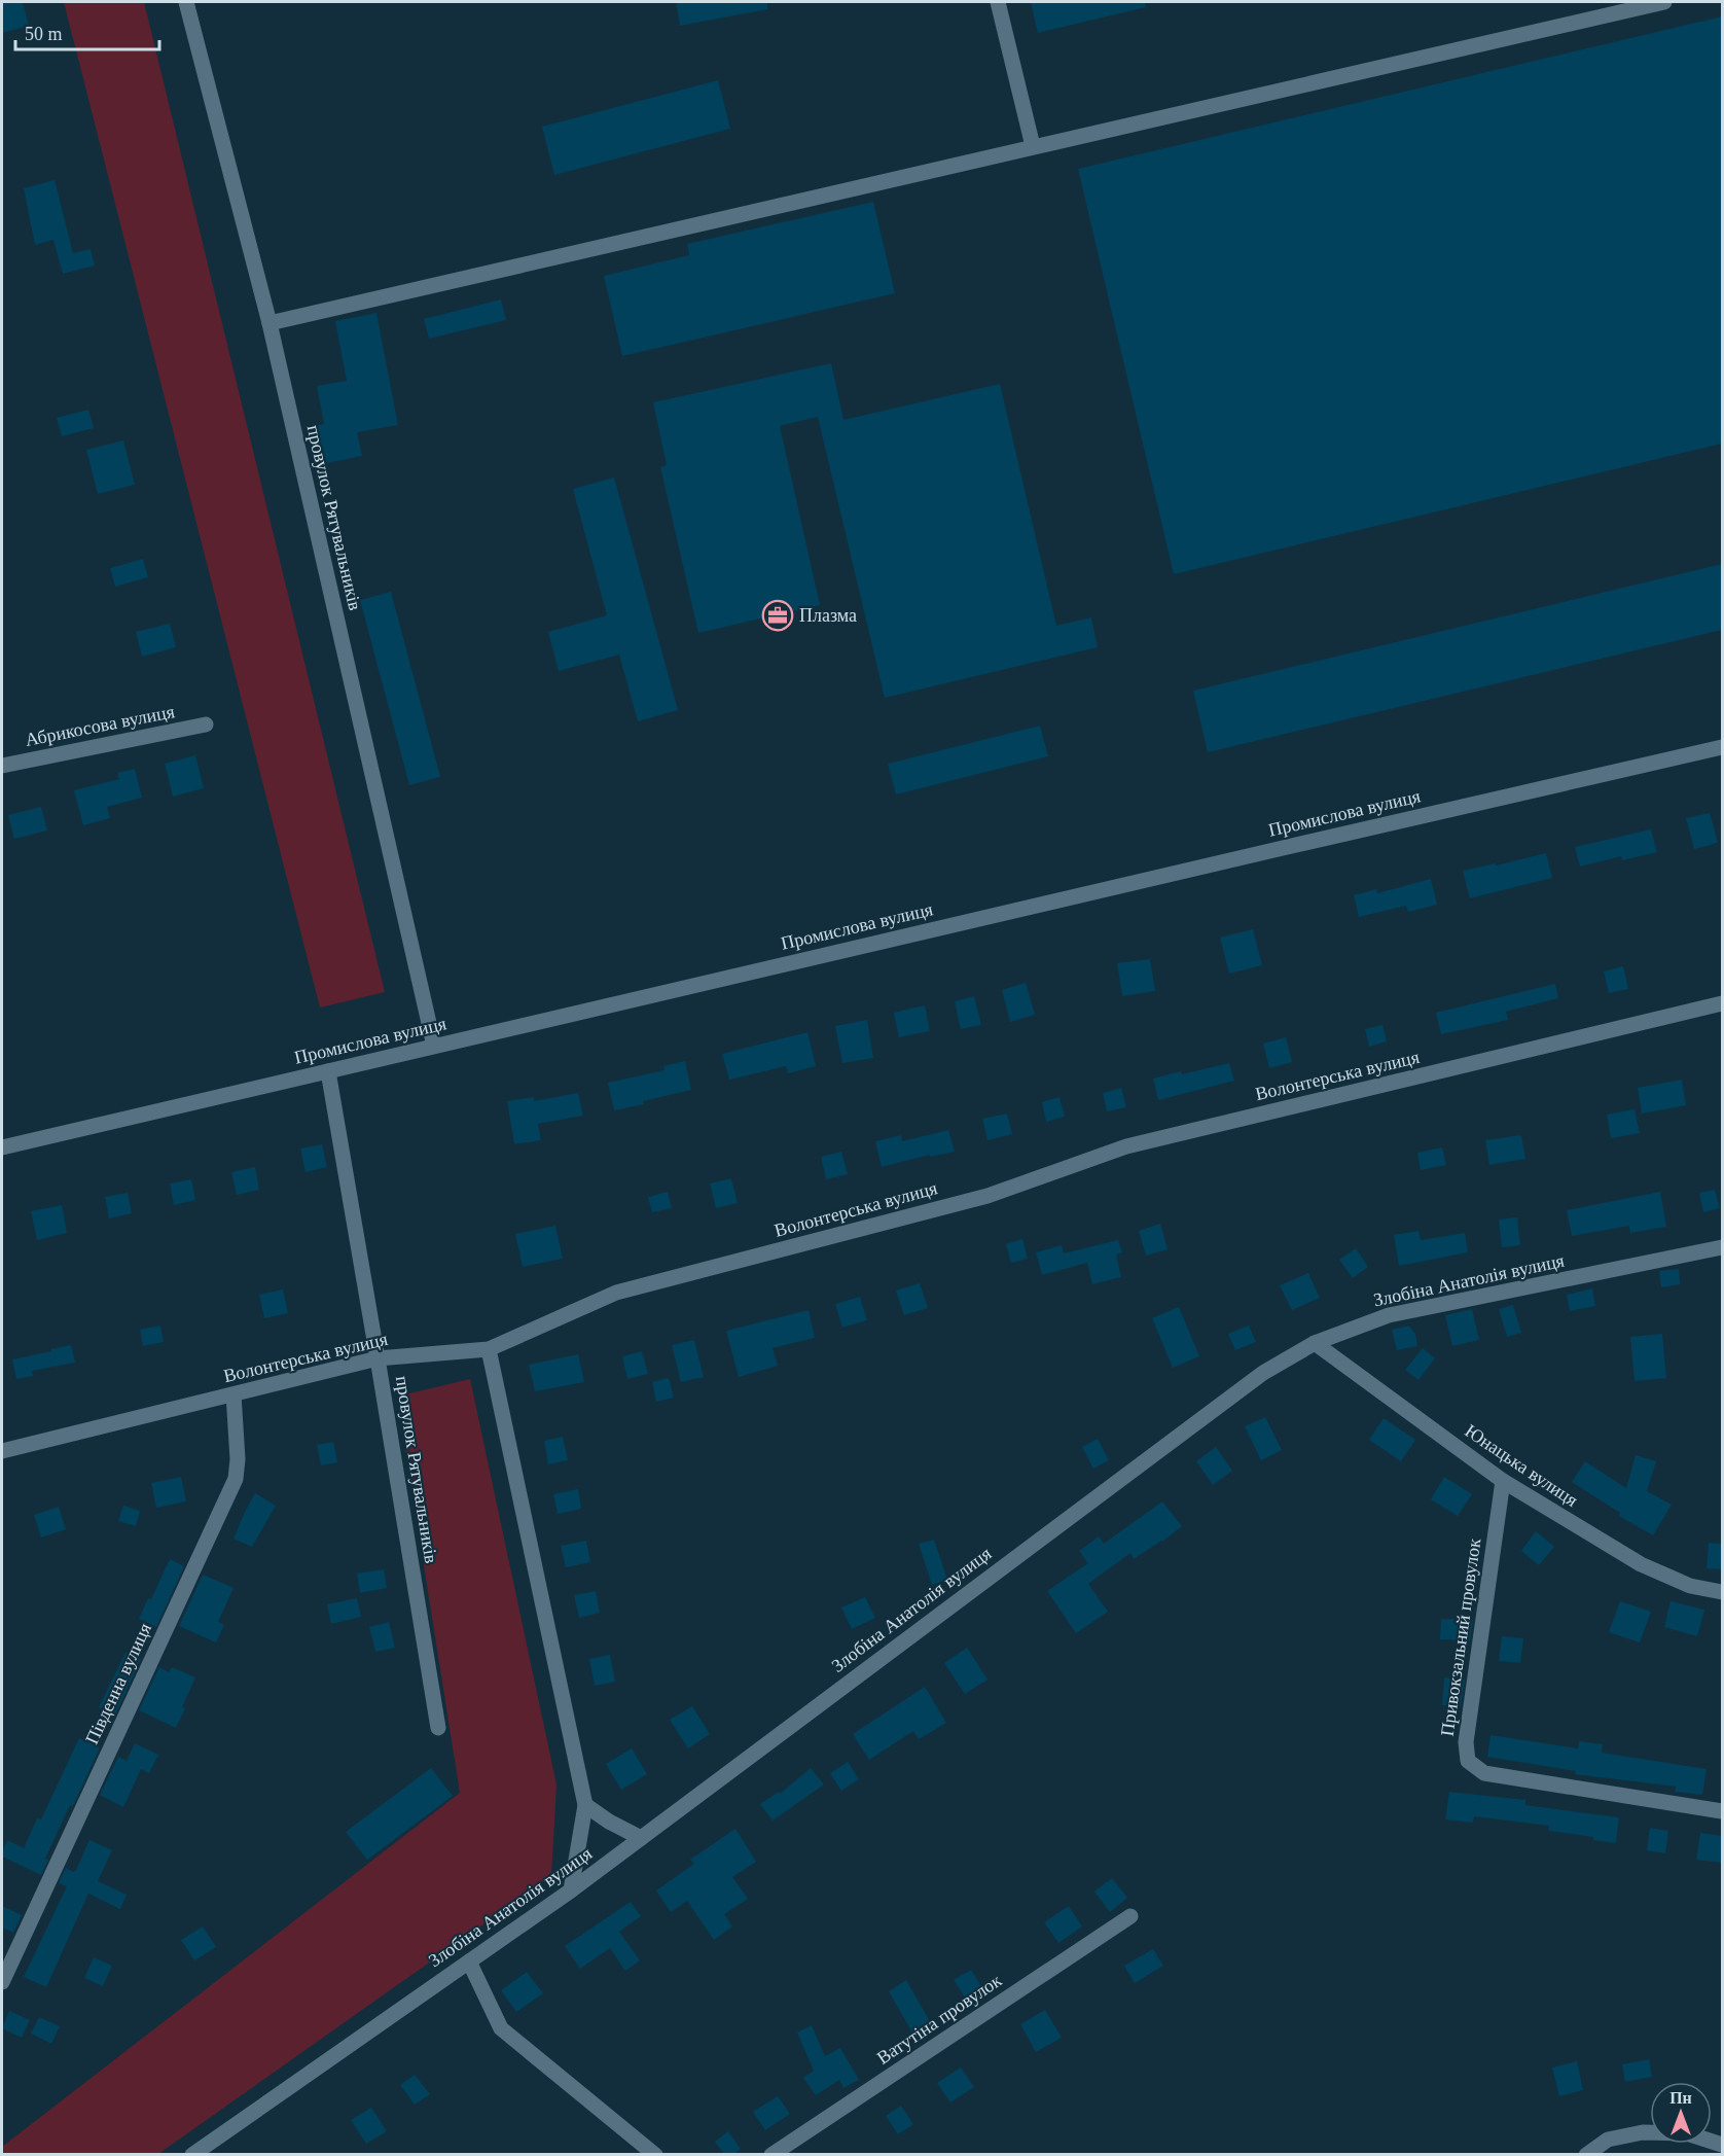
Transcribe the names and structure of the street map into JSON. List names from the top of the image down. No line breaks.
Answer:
{"streets":{"street":["провулок Рятувальників","Абрикосова вулиця","Промислова вулиця","Волонтерська вулиця","Злобіна Анатолія вулиця","Юнацька вулиця","Привокзальний провулок","Південна вулиця","Ватутіна провулок"]},"crossings":[["провулок Рятувальників","Промислова вулиця"],["провулок Рятувальників","Волонтерська вулиця"],["Волонтерська вулиця","Південна вулиця"],["Злобіна Анатолія вулиця","Юнацька вулиця"],["Юнацька вулиця","Привокзальний провулок"]],"places":{"office":["Плазма"]},"scale_bar":"50 m","north":"top"}
